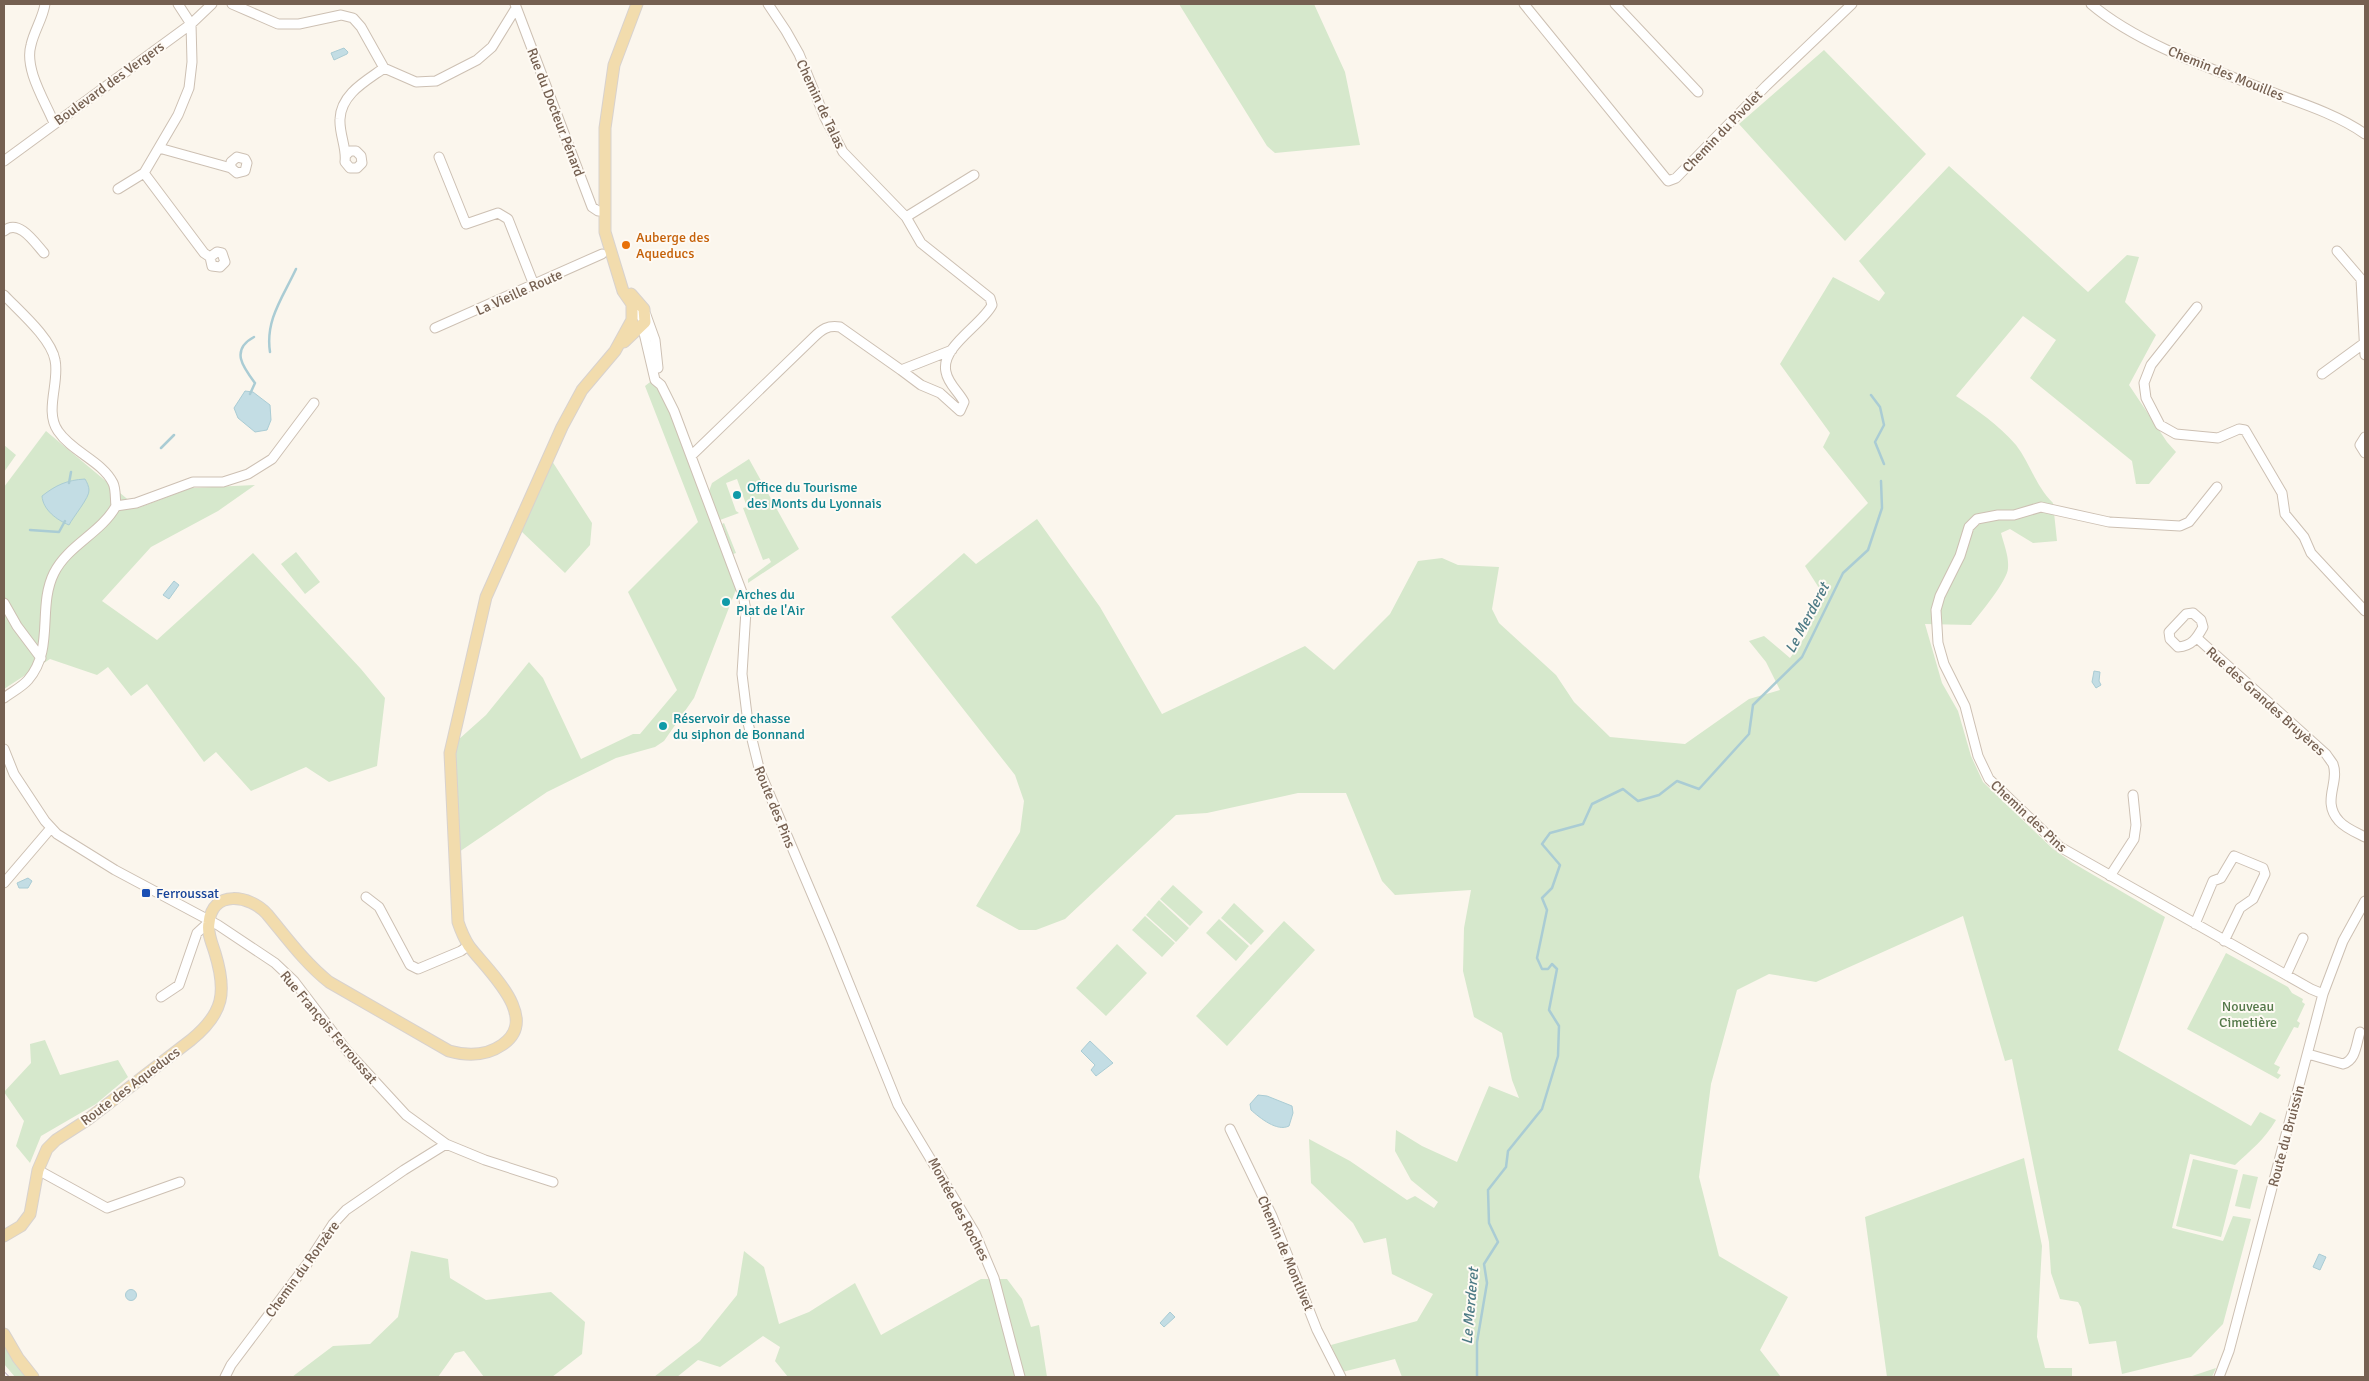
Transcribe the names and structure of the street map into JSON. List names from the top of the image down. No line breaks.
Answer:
{"streets":{"main road":["Route des Aqueducs"],"street":["Chemin des Mouilles","Boulevard des Vergers","Chemin de Talas","Rue du Docteur Pénard","Chemin du Pivolet","La Vieille Route","Rue des Grandes Bruyères","Route des Pins","Chemin des Pins","Rue François Ferroussat","Route du Bruissin","Montée des Roches","Chemin de Montlivet","Chemin du Ronzère"]},"crossings":[["Route des Pins","Montée des Roches"],["Chemin des Pins","Route du Bruissin"],["Rue François Ferroussat","Route des Aqueducs"],["Rue François Ferroussat","Chemin du Ronzère"]],"water":["Le Merderet"],"parks":["Nouveau Cimetière"],"places":{"other":["Auberge des Aqueducs","Office du Tourisme des Monts du Lyonnais","Arches du Plat de l'Air","Réservoir de chasse du siphon de Bonnand"],"transit":["Ferroussat"]}}
